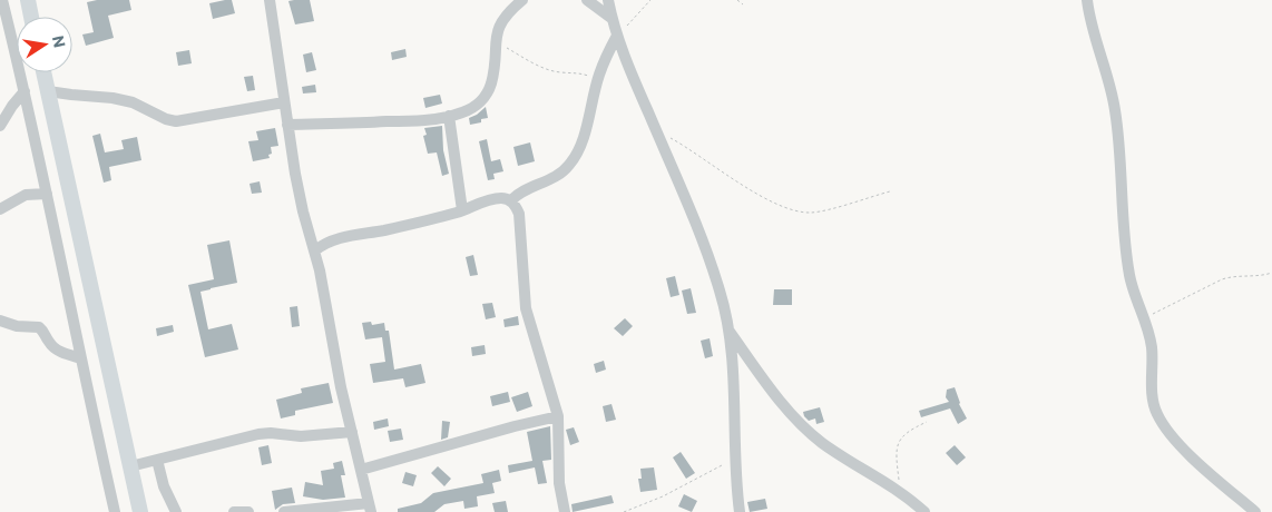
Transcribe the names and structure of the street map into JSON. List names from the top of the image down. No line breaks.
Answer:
{"north":"right"}
